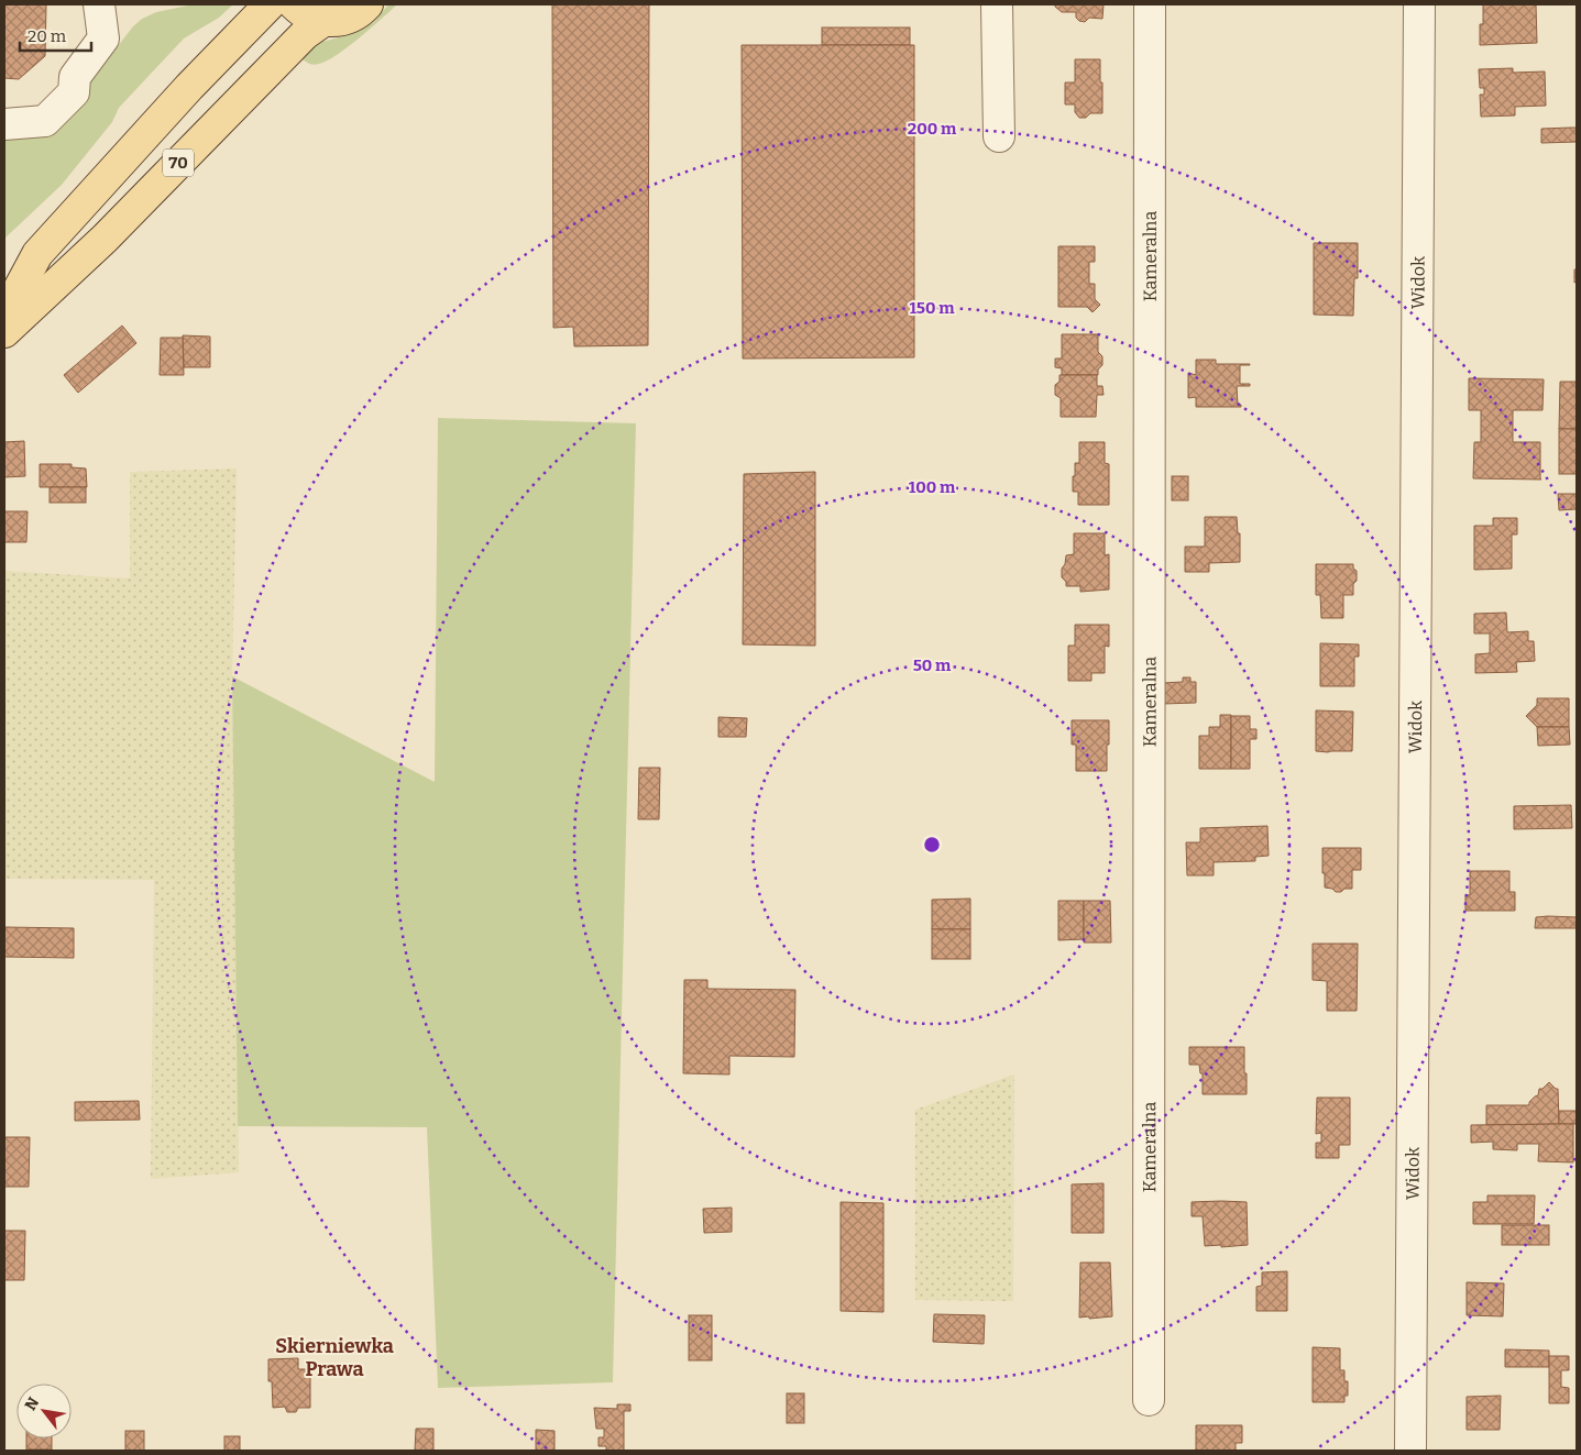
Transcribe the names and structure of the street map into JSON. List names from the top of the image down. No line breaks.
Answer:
{"streets":{"main road":["70"],"street":["Kameralna","Widok"]},"districts":["Skierniewka Prawa"],"scale_bar":"20 m","north":"top left","rings":["200 m","150 m","100 m","50 m"]}
